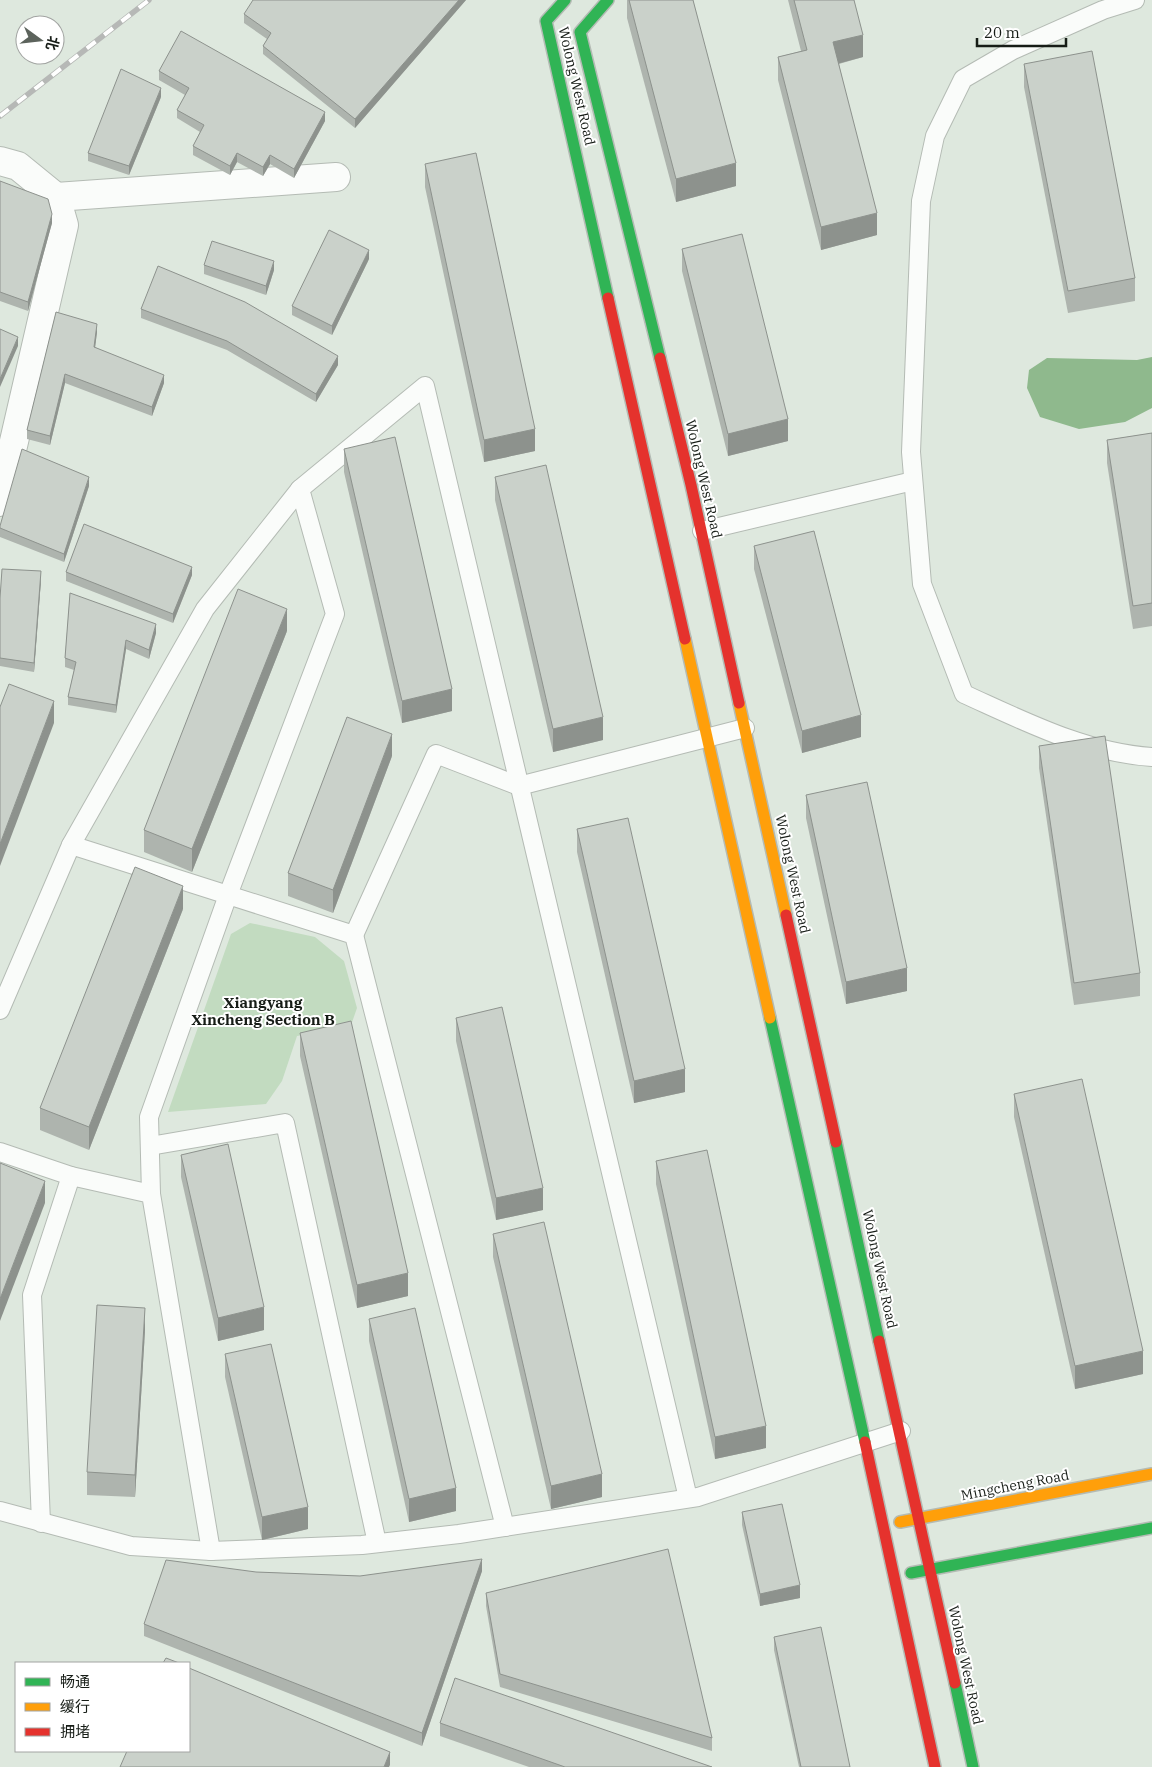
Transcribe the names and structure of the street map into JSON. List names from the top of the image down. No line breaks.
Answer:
{"streets":{"main road":["Wolong West Road","Mingcheng Road"]},"crossings":[["Wolong West Road","Mingcheng Road"]],"districts":["Xiangyang Xincheng Section B"],"legend":["畅通","缓行","拥堵"],"scale_bar":"20 m","north":"right"}
